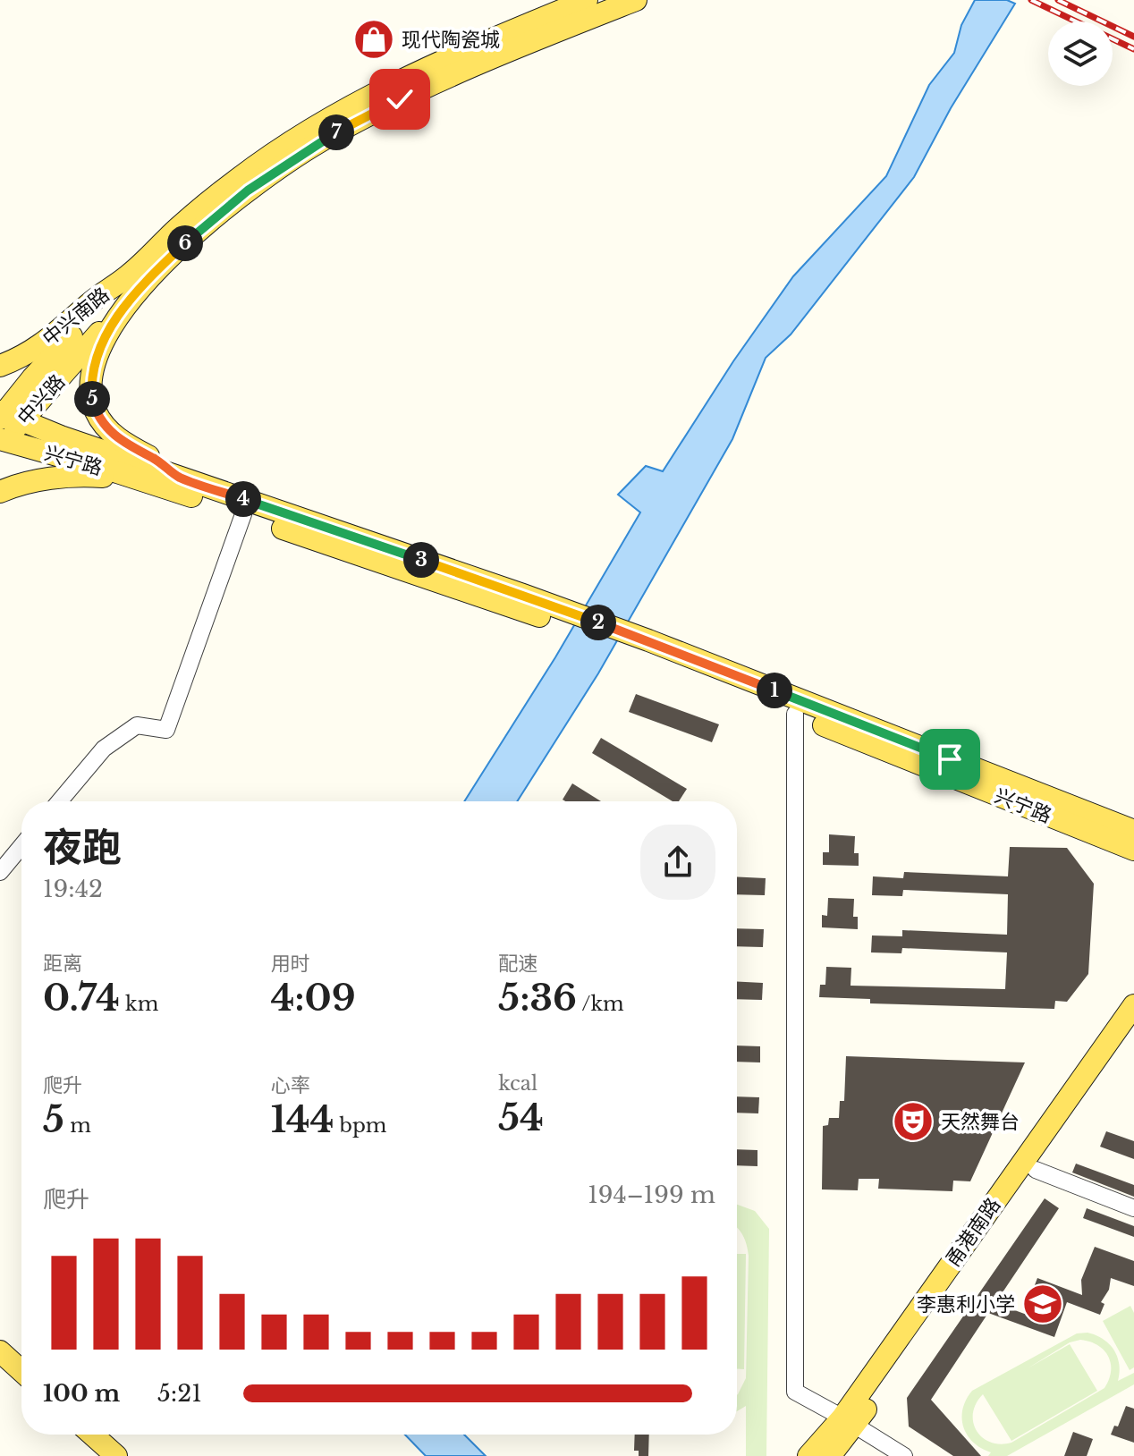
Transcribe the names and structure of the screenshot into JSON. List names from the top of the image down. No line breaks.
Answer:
{"streets":{"main road":["中兴南路","中兴路","兴宁路","甬港南路"]},"crossings":[["中兴南路","中兴路"],["中兴南路","兴宁路"],["中兴路","兴宁路"]],"places":{"shop":["现代陶瓷城"],"theatre":["天然舞台"],"school or university":["李惠利小学"]},"page":{"pins":["7","6","5","4","3","2","1"],"heading":["夜跑","19:42"],"stats":[["距离","0.74 km"],["用时","4:09"],["配速","5:36 /km"],["爬升","5 m"],["心率","144 bpm"],["kcal","54"]],"chart":["爬升","194–199 m"],"list":[{"name":"100 m","note":"5:21"}]}}
